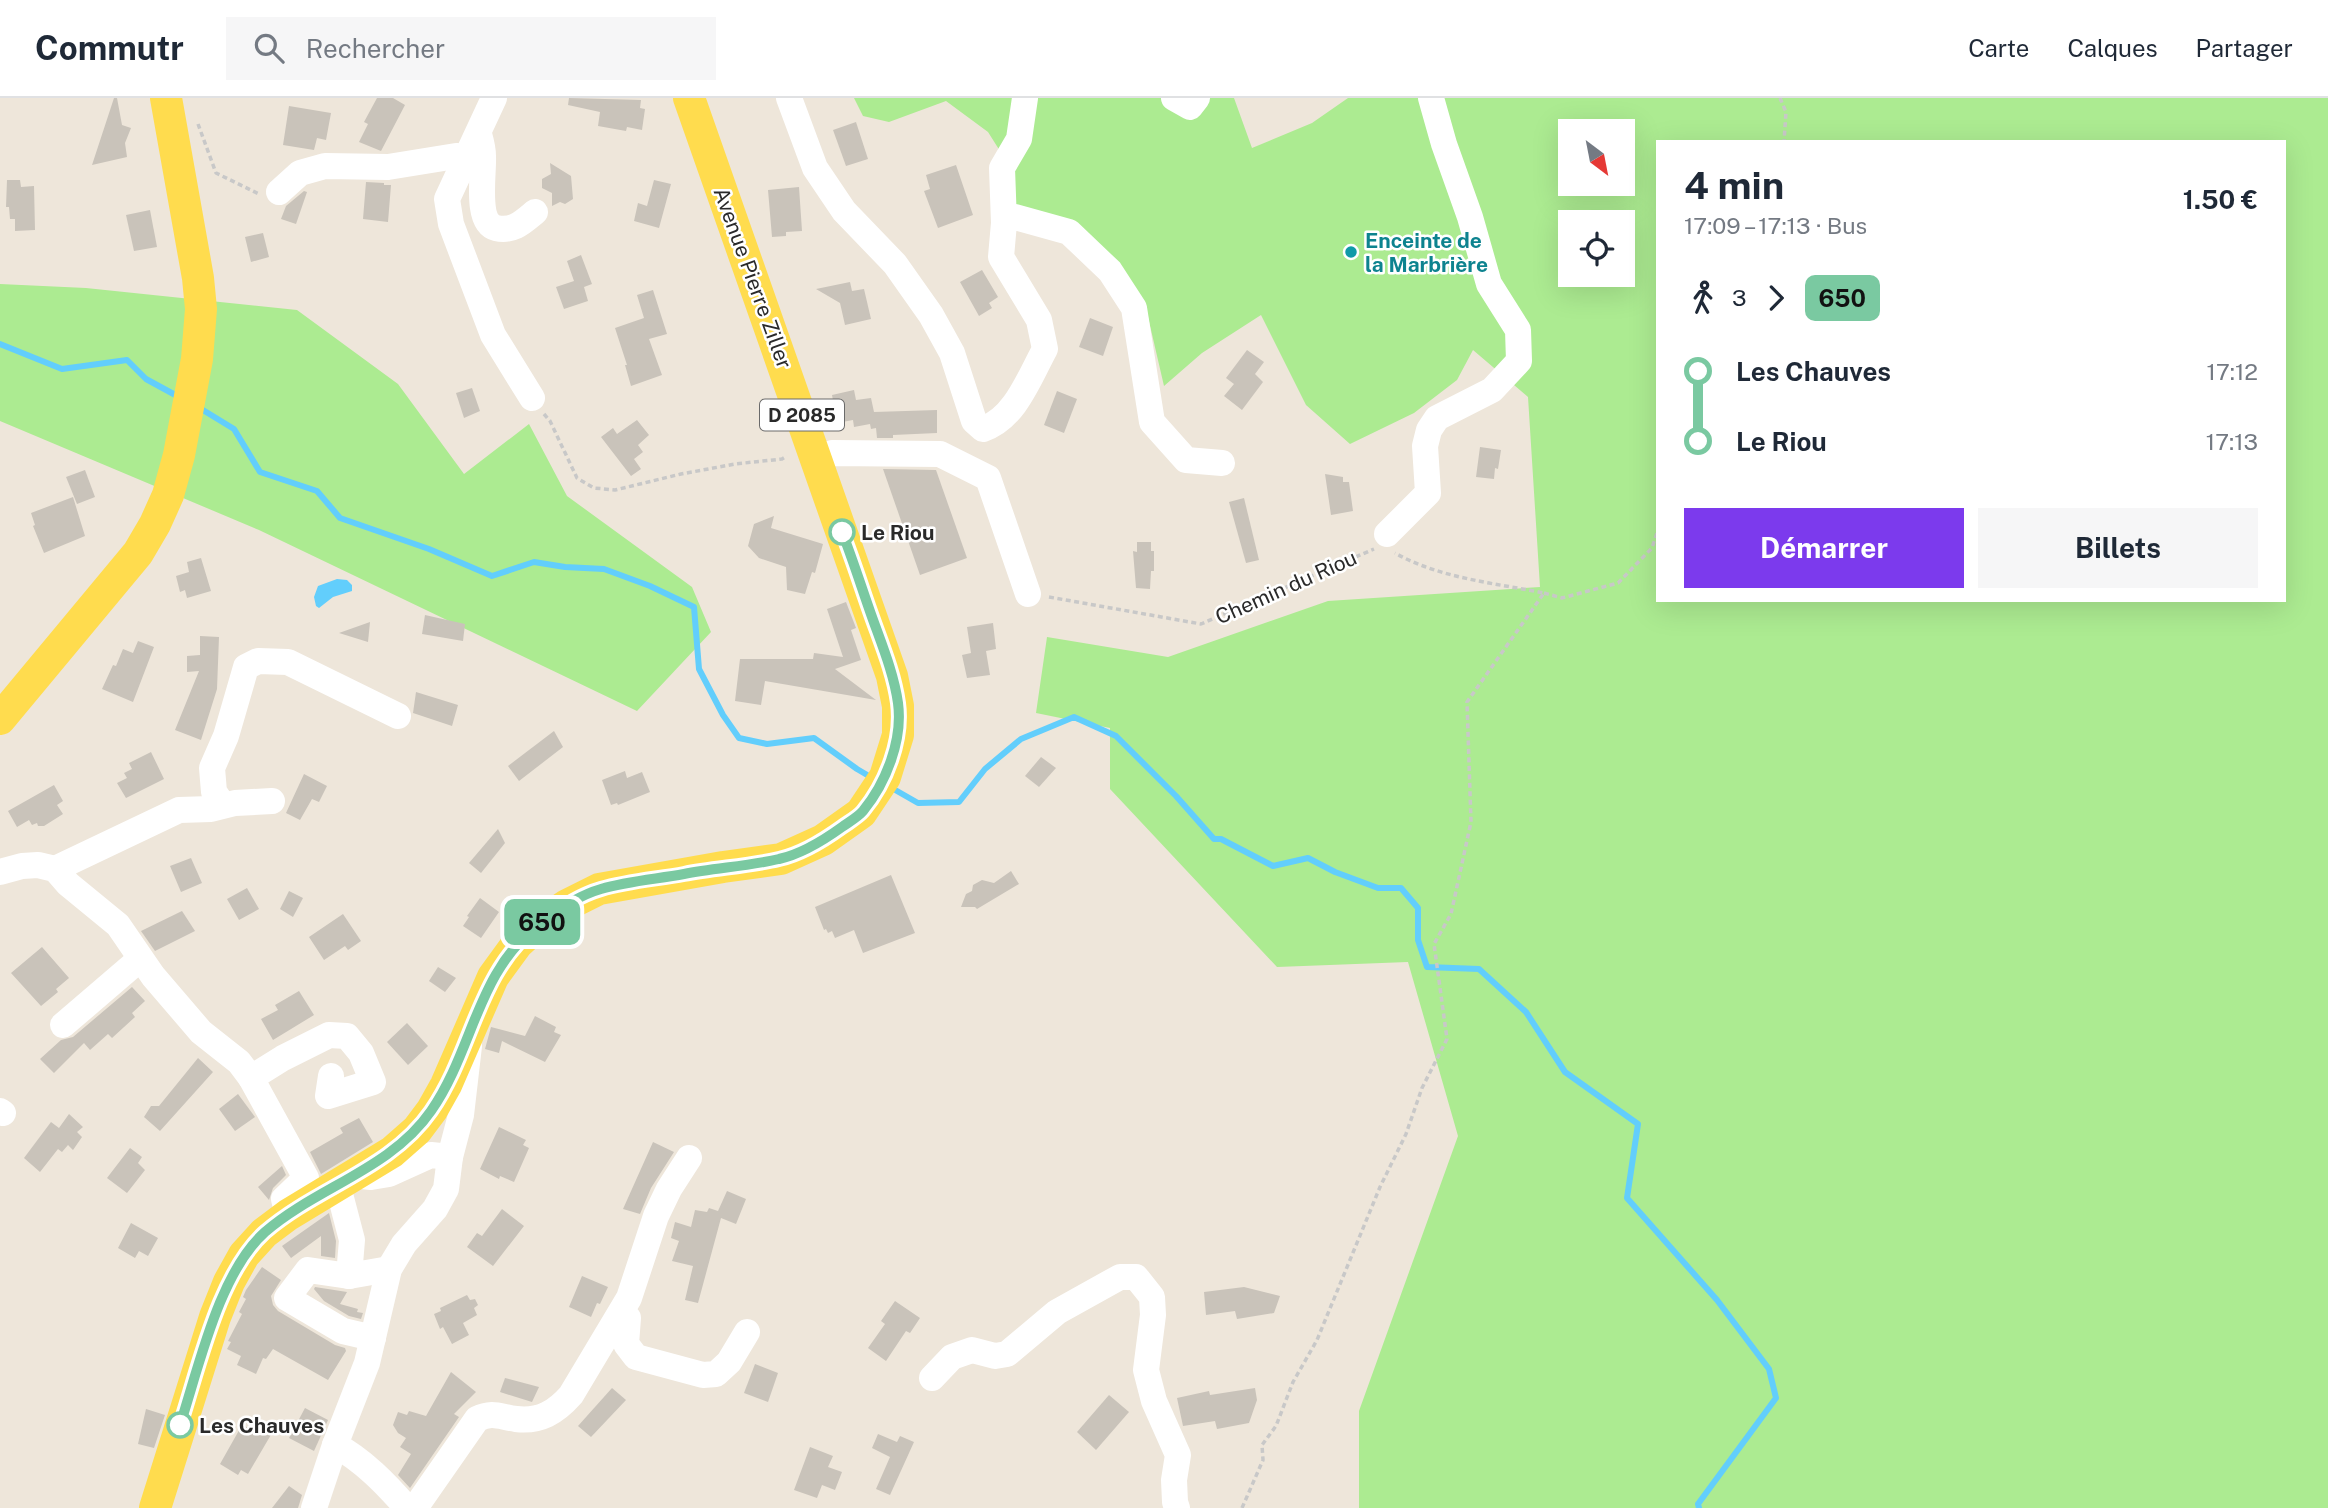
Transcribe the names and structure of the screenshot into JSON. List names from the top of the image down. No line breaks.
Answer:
{"streets":{"main road":["Avenue Pierre Ziller","D 2085"],"path":["Chemin du Riou"]},"crossings":[["Avenue Pierre Ziller","D 2085"]],"places":["Enceinte de la Marbrière","Le Riou","Les Chauves"],"lines":["bus line 650"],"north":"bottom right","page":{"header":"Commutr","search":"Rechercher","nav":["Carte","Calques","Partager"],"on_map":"650","heading":["4 min","17:09 – 17:13 · Bus","1.50 €"],"legs":["3","650"],"list":[{"name":"Les Chauves","value":"17:12"},{"name":"Le Riou","value":"17:13"}],"buttons":["Démarrer","Billets"]}}
